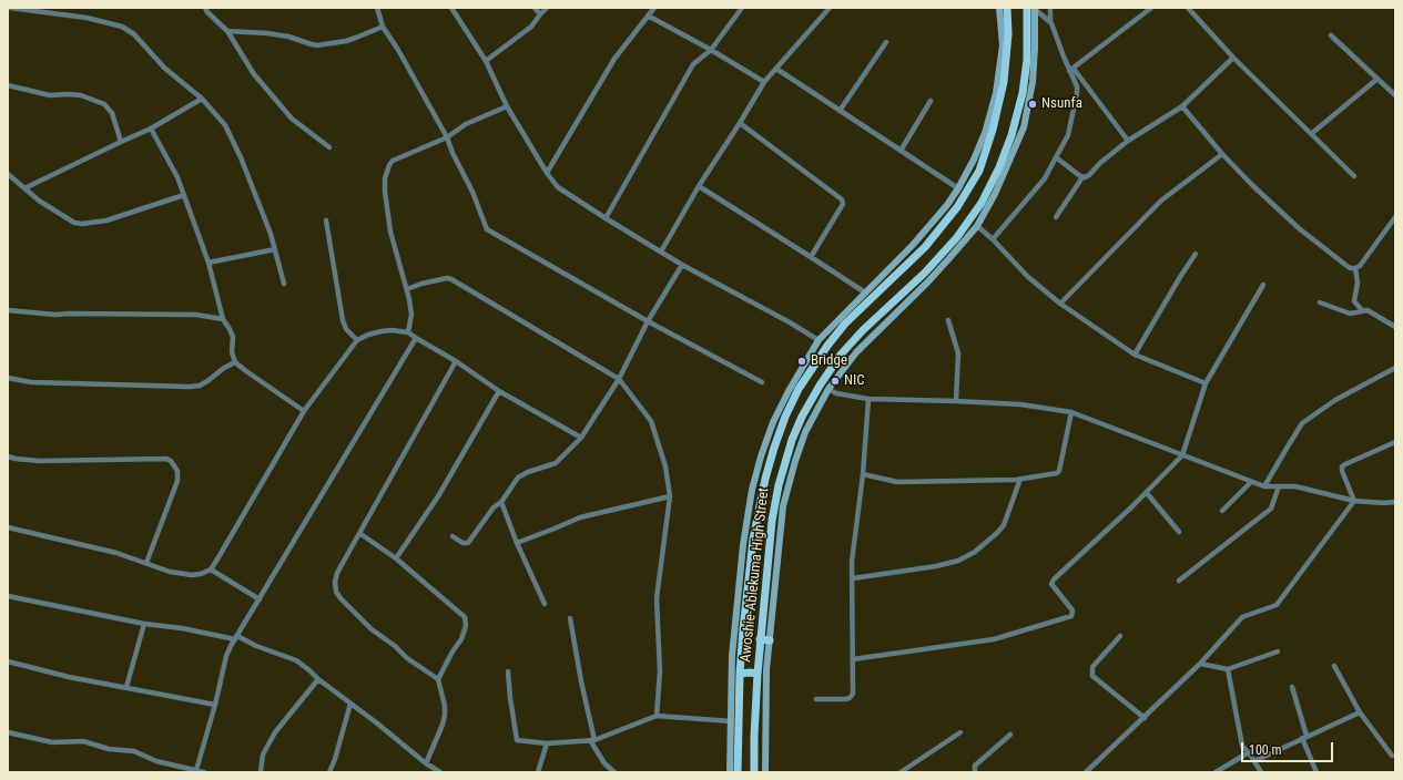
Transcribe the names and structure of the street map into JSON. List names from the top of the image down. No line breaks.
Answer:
{"streets":{"main road":["Awoshie-Ablekuma High Street"]},"places":["Nsunfa","Bridge","NIC"],"scale_bar":"100 m"}
